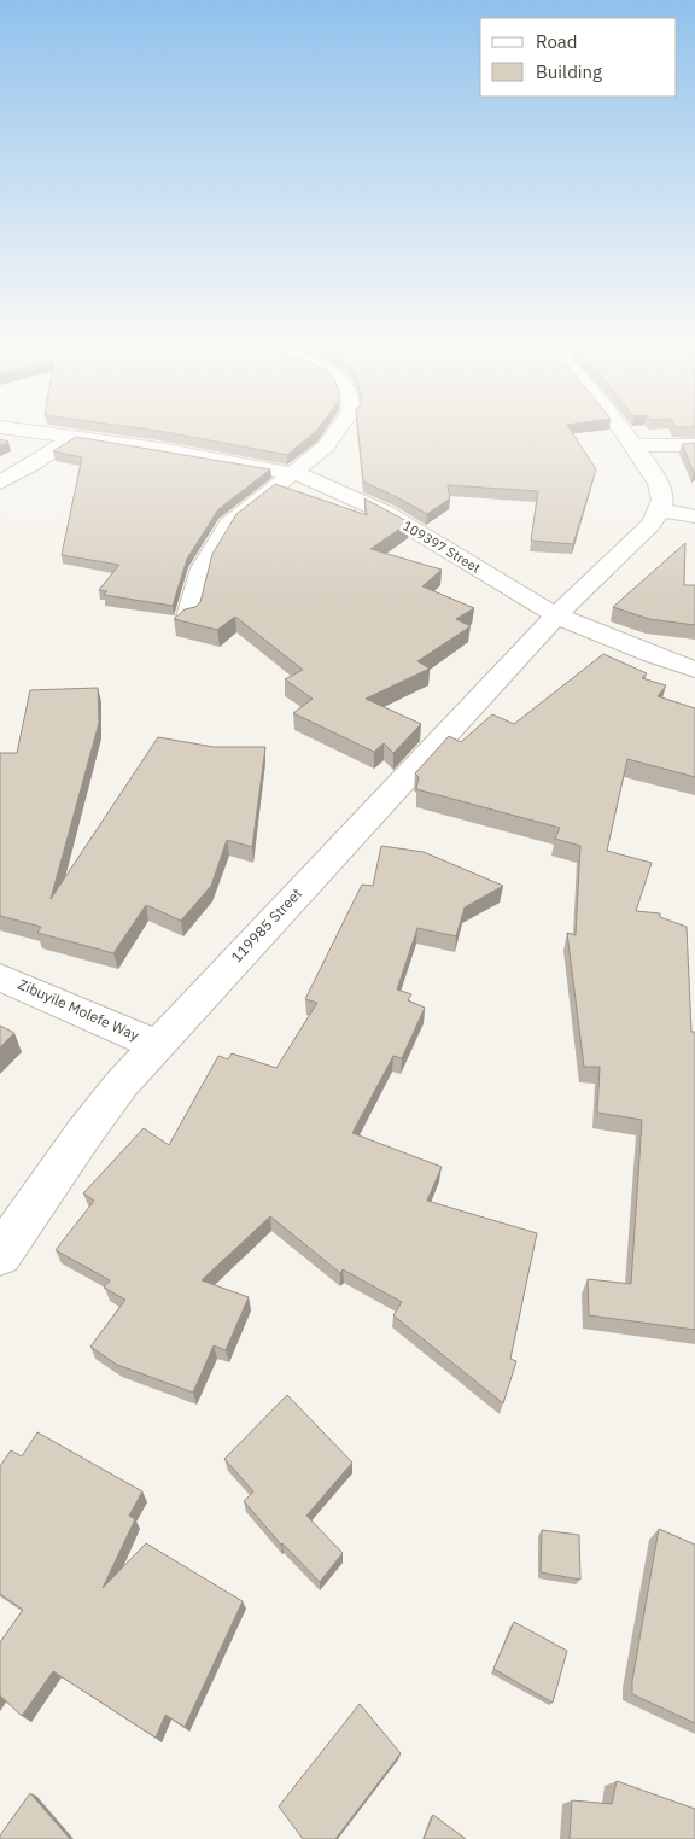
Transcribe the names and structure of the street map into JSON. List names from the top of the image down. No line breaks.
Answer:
{"streets":{"street":["109397 Street","119985 Street","Zibuyile Molefe Way"]},"crossings":[["109397 Street","119985 Street"],["119985 Street","Zibuyile Molefe Way"]],"legend":["Road","Building"]}
